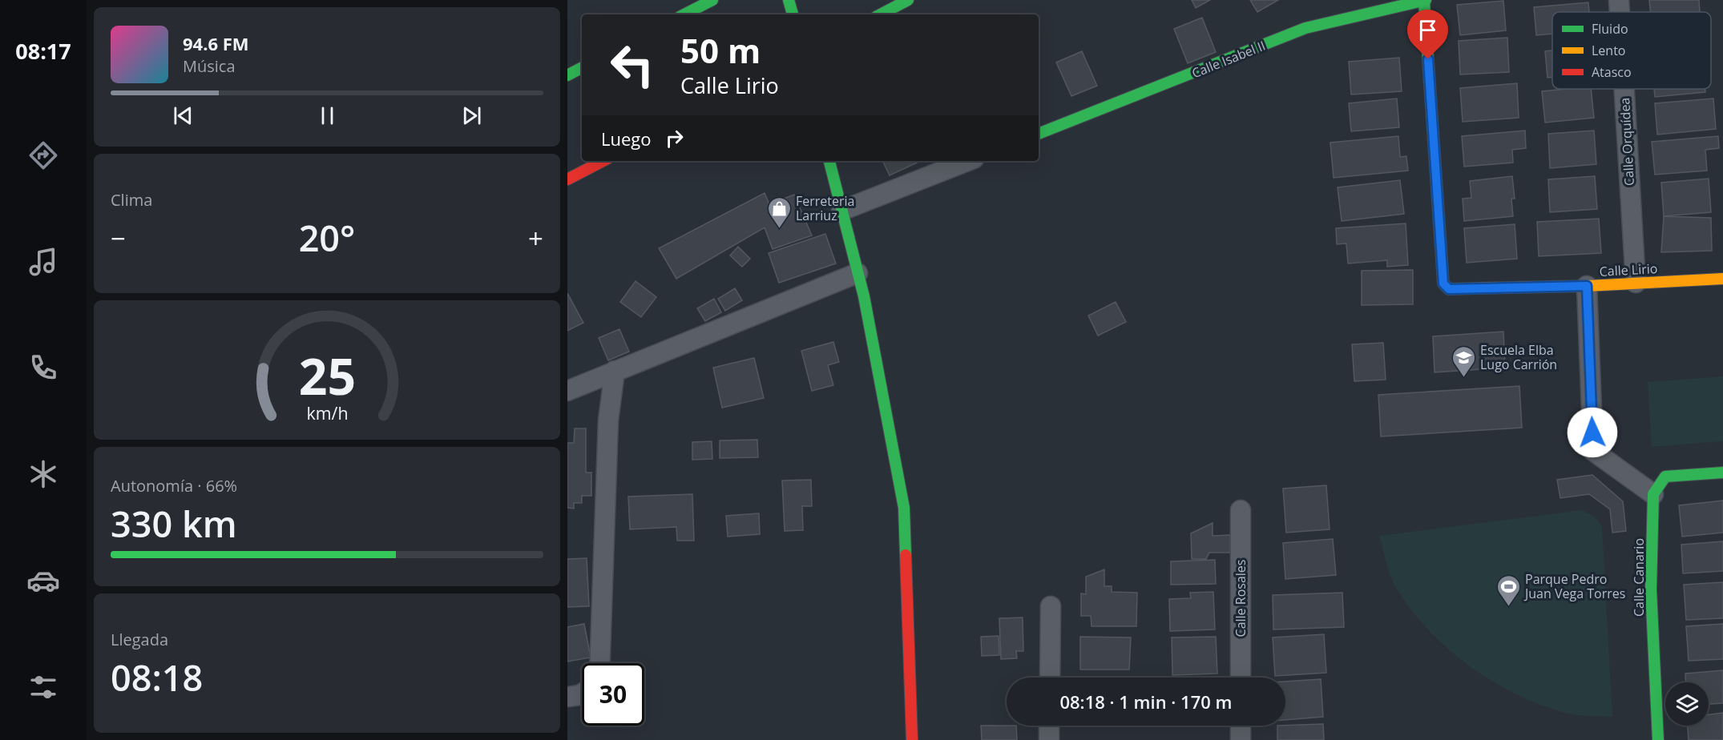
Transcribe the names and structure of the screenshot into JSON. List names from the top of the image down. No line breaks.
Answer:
{"streets":{"main road":["Calle Isabel II","Calle Lirio","Calle Canario"],"street":["Calle Orquídea","Calle Rosales"]},"crossings":[["Calle Isabel II","Calle Lirio"],["Calle Orquídea","Calle Lirio"]],"places":{"shop":["Ferreteria Larriuz"],"school or university":["Escuela Elba Lugo Carrión"],"sports":["Parque Pedro Juan Vega Torres"]},"legend":["Fluido","Lento","Atasco"],"page":{"tabs":"08:17","turn":["50 m","Calle Lirio"],"song":["94.6 FM","Música"],"then":"Luego","tile":["Clima",["Autonomía · 66%","330 km"],["Llegada","08:18"]],"heat":["−","20°","+"],"limit":"30","trip":"08:18 · 1 min · 170 m","gauge":["25","km/h"]}}
